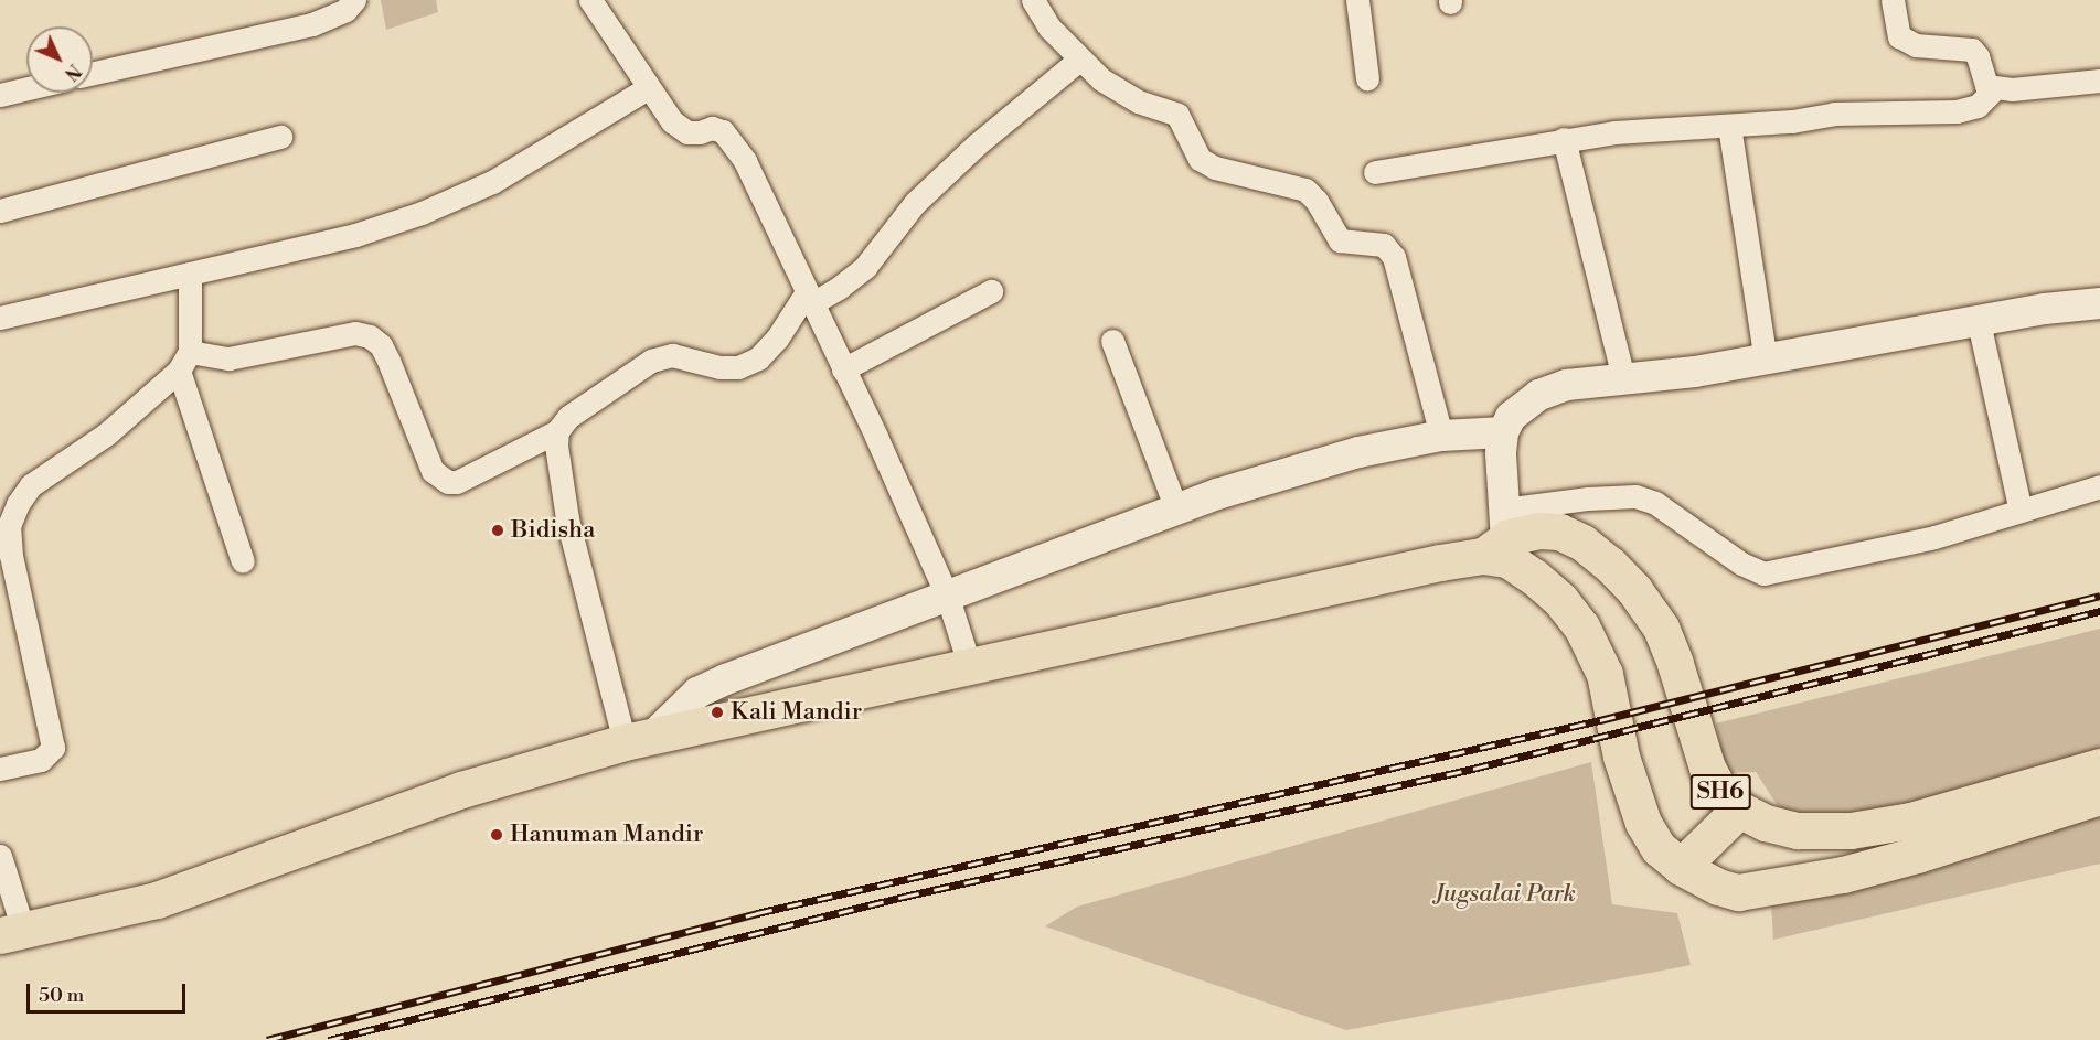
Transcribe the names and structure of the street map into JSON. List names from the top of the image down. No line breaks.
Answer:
{"streets":{"main road":["SH6"]},"parks":["Jugsalai Park"],"places":["Bidisha","Kali Mandir","Hanuman Mandir"],"scale_bar":"50 m","north":"bottom right"}
